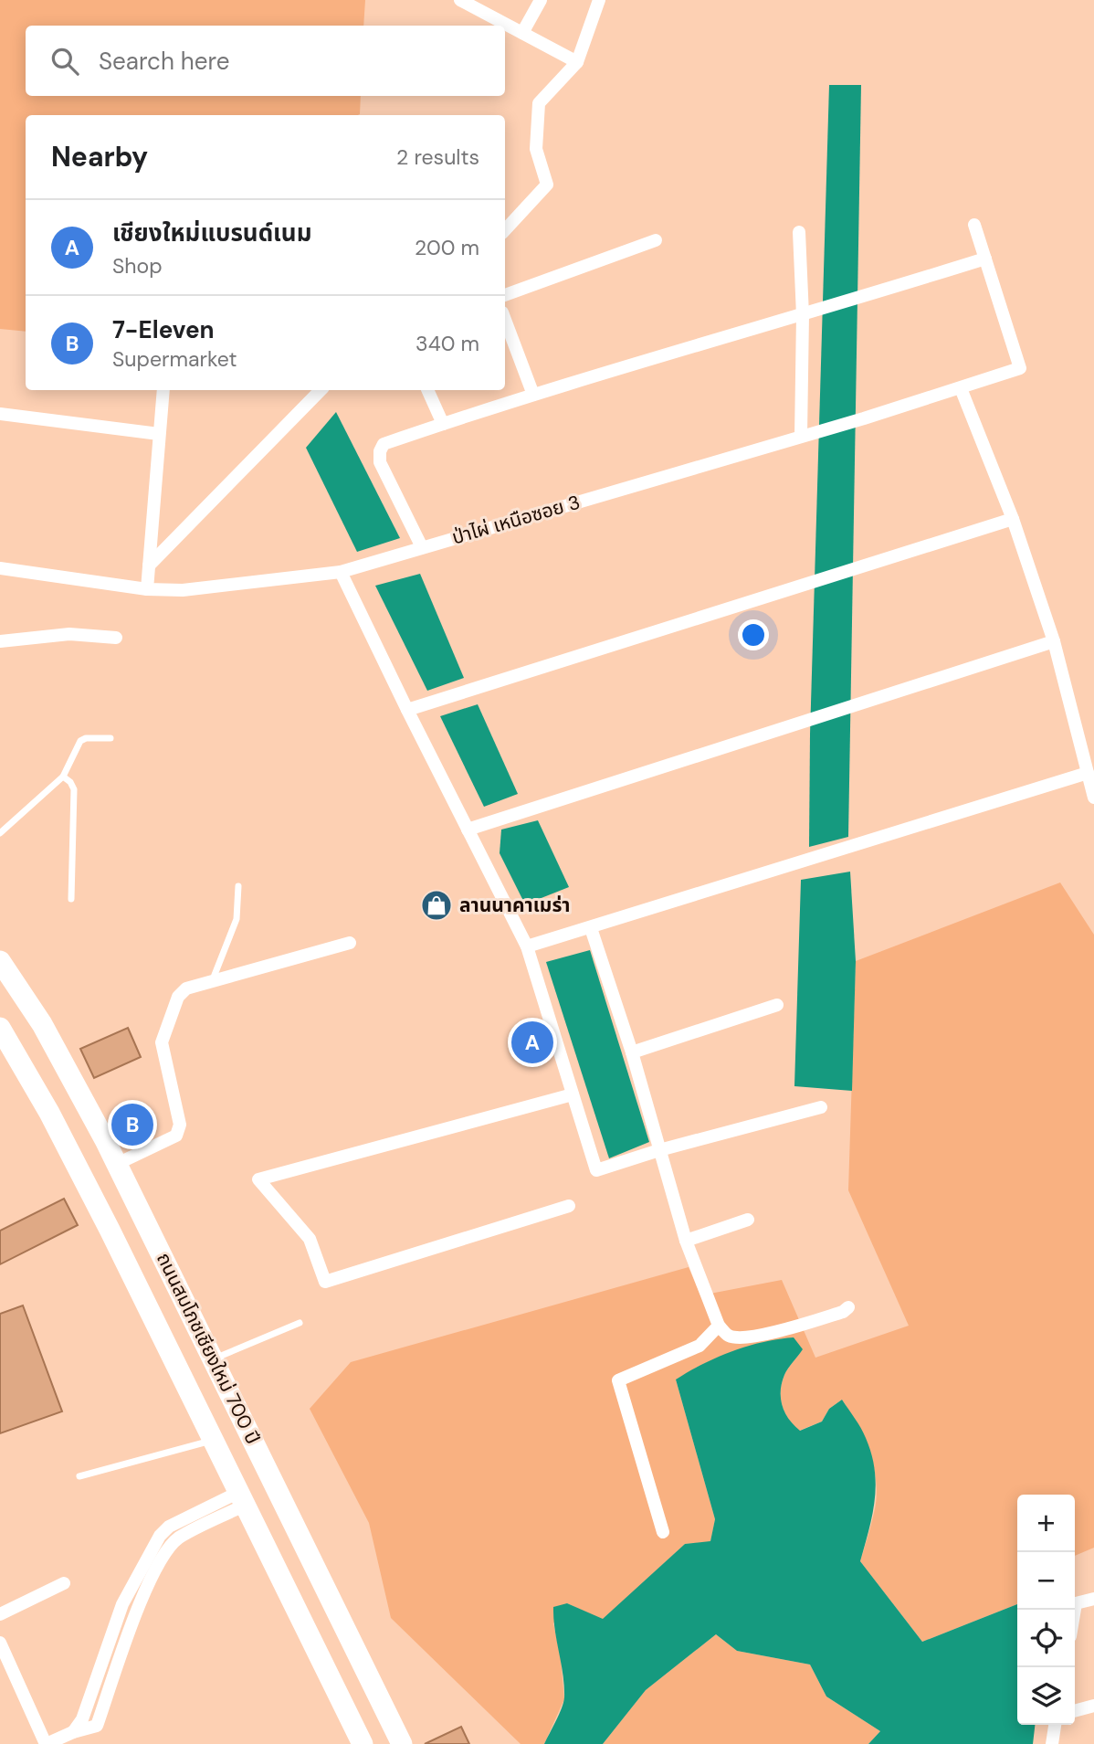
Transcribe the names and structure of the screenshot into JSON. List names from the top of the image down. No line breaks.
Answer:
{"streets":{"main road":["ถนนสมโภชเชียงใหม่ 700 ปี"],"street":["ป่าไผ่ เหนือซอย 3"]},"places":{"shop":["ลานนาคาเมร่า"]},"page":{"search":"Search here","heading":["Nearby","2 results"],"list":[{"mark":"A","name":"เชียงใหม่แบรนด์เนม","note":"Shop","value":"200 m"},{"mark":"B","name":"7-Eleven","note":"Supermarket","value":"340 m"}],"pins":["A","B"],"map_buttons":["+","−"]}}
